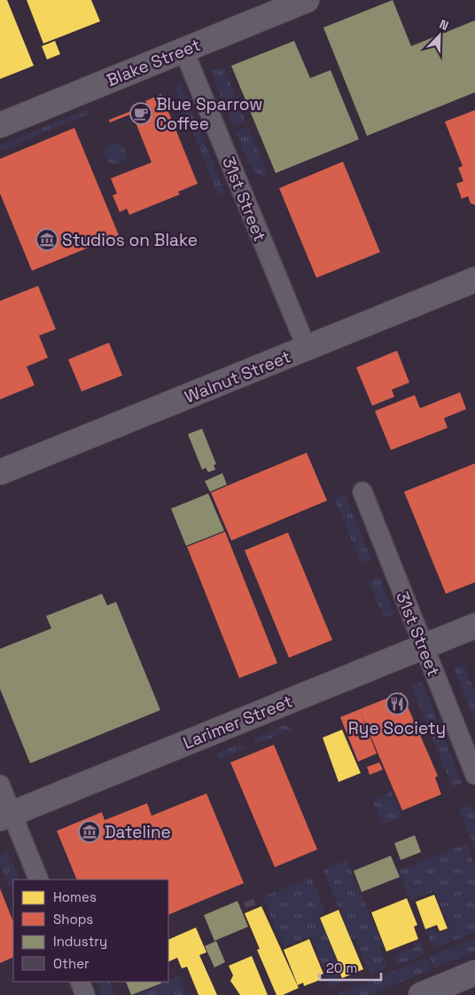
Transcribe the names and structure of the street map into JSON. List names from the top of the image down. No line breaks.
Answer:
{"streets":{"street":["Blake Street","31st Street","Walnut Street","Larimer Street"]},"crossings":[["Blake Street","31st Street"],["31st Street","Walnut Street"],["31st Street","Larimer Street"]],"places":{"cafe":["Blue Sparrow Coffee"],"museum":["Studios on Blake","Dateline"],"restaurant":["Rye Society"]},"legend":["Homes","Shops","Industry","Other"],"scale_bar":"20 m","north":"top right"}
